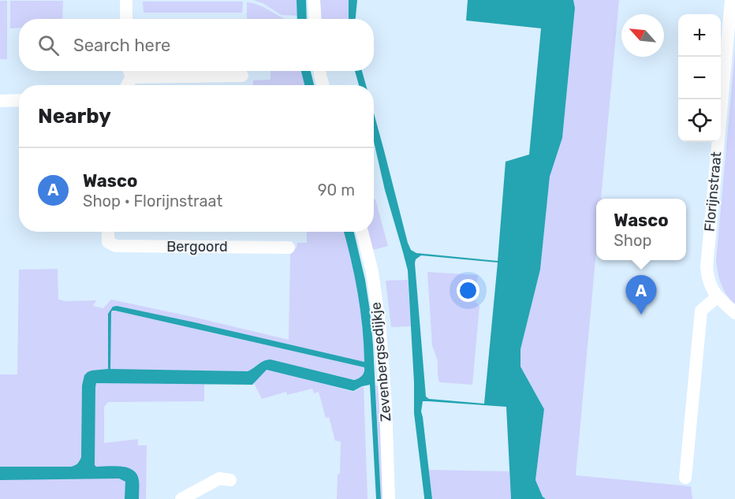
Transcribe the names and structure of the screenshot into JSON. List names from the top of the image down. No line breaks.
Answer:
{"streets":{"street":["Florijnstraat","Bergoord","Zevenbergsedijkje"]},"north":"top left","page":{"map_buttons":["+","−"],"search":"Search here","heading":"Nearby","list":[{"mark":"A","name":"Wasco","note":"Shop · Florijnstraat","value":"90 m"}],"popup":["Wasco","Shop"],"pins":"A"}}
